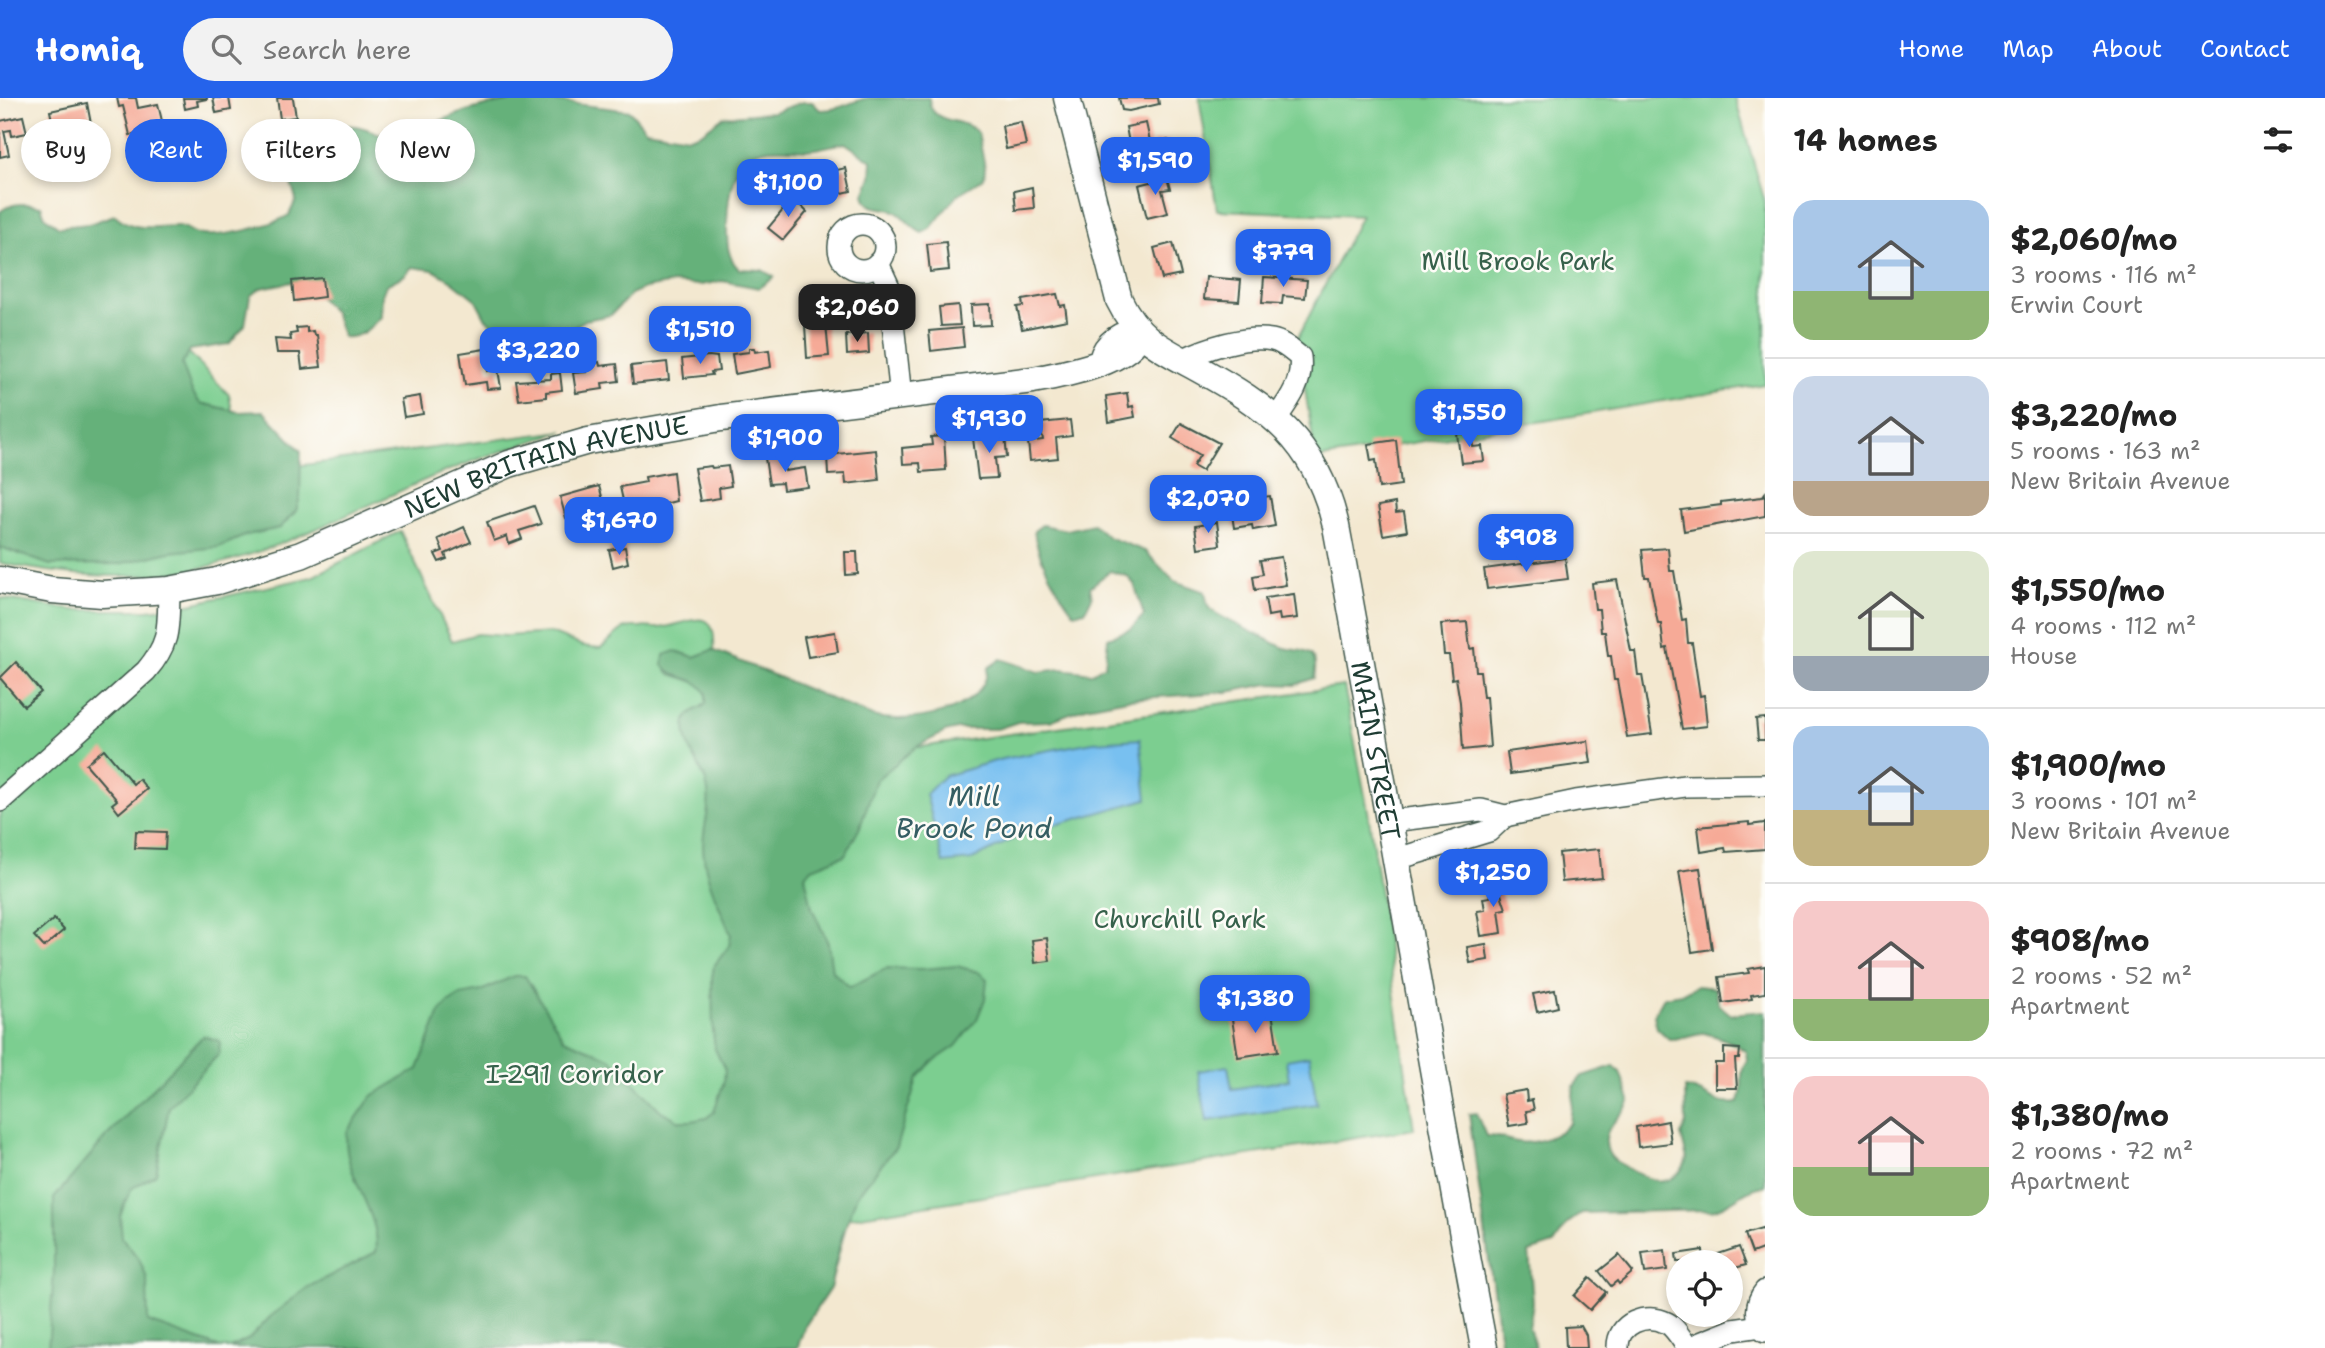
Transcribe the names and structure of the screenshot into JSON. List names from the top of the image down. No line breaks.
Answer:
{"streets":{"main road":["NEW BRITAIN AVENUE","MAIN STREET"]},"crossings":[["NEW BRITAIN AVENUE","MAIN STREET"]],"water":["Mill Brook Pond"],"parks":["Mill Brook Park","Churchill Park","I-291 Corridor"],"page":{"header":"Homiq","search":"Search here","nav":["Home","Map","About","Contact"],"heading":"14 homes","chip":["Buy","Rent","Filters","New"],"price":["$1,590","$1,100","$779","$2,060","$1,510","$3,220","$1,550","$1,930","$1,900","$2,070","$1,670","$908","$1,250","$1,380"],"list":[{"name":"$2,060/mo","note":"3 rooms · 116 m² · Erwin Court"},{"name":"$3,220/mo","note":"5 rooms · 163 m² · New Britain Avenue"},{"name":"$1,550/mo","note":"4 rooms · 112 m² · House"},{"name":"$1,900/mo","note":"3 rooms · 101 m² · New Britain Avenue"},{"name":"$908/mo","note":"2 rooms · 52 m² · Apartment"},{"name":"$1,380/mo","note":"2 rooms · 72 m² · Apartment"}]}}
